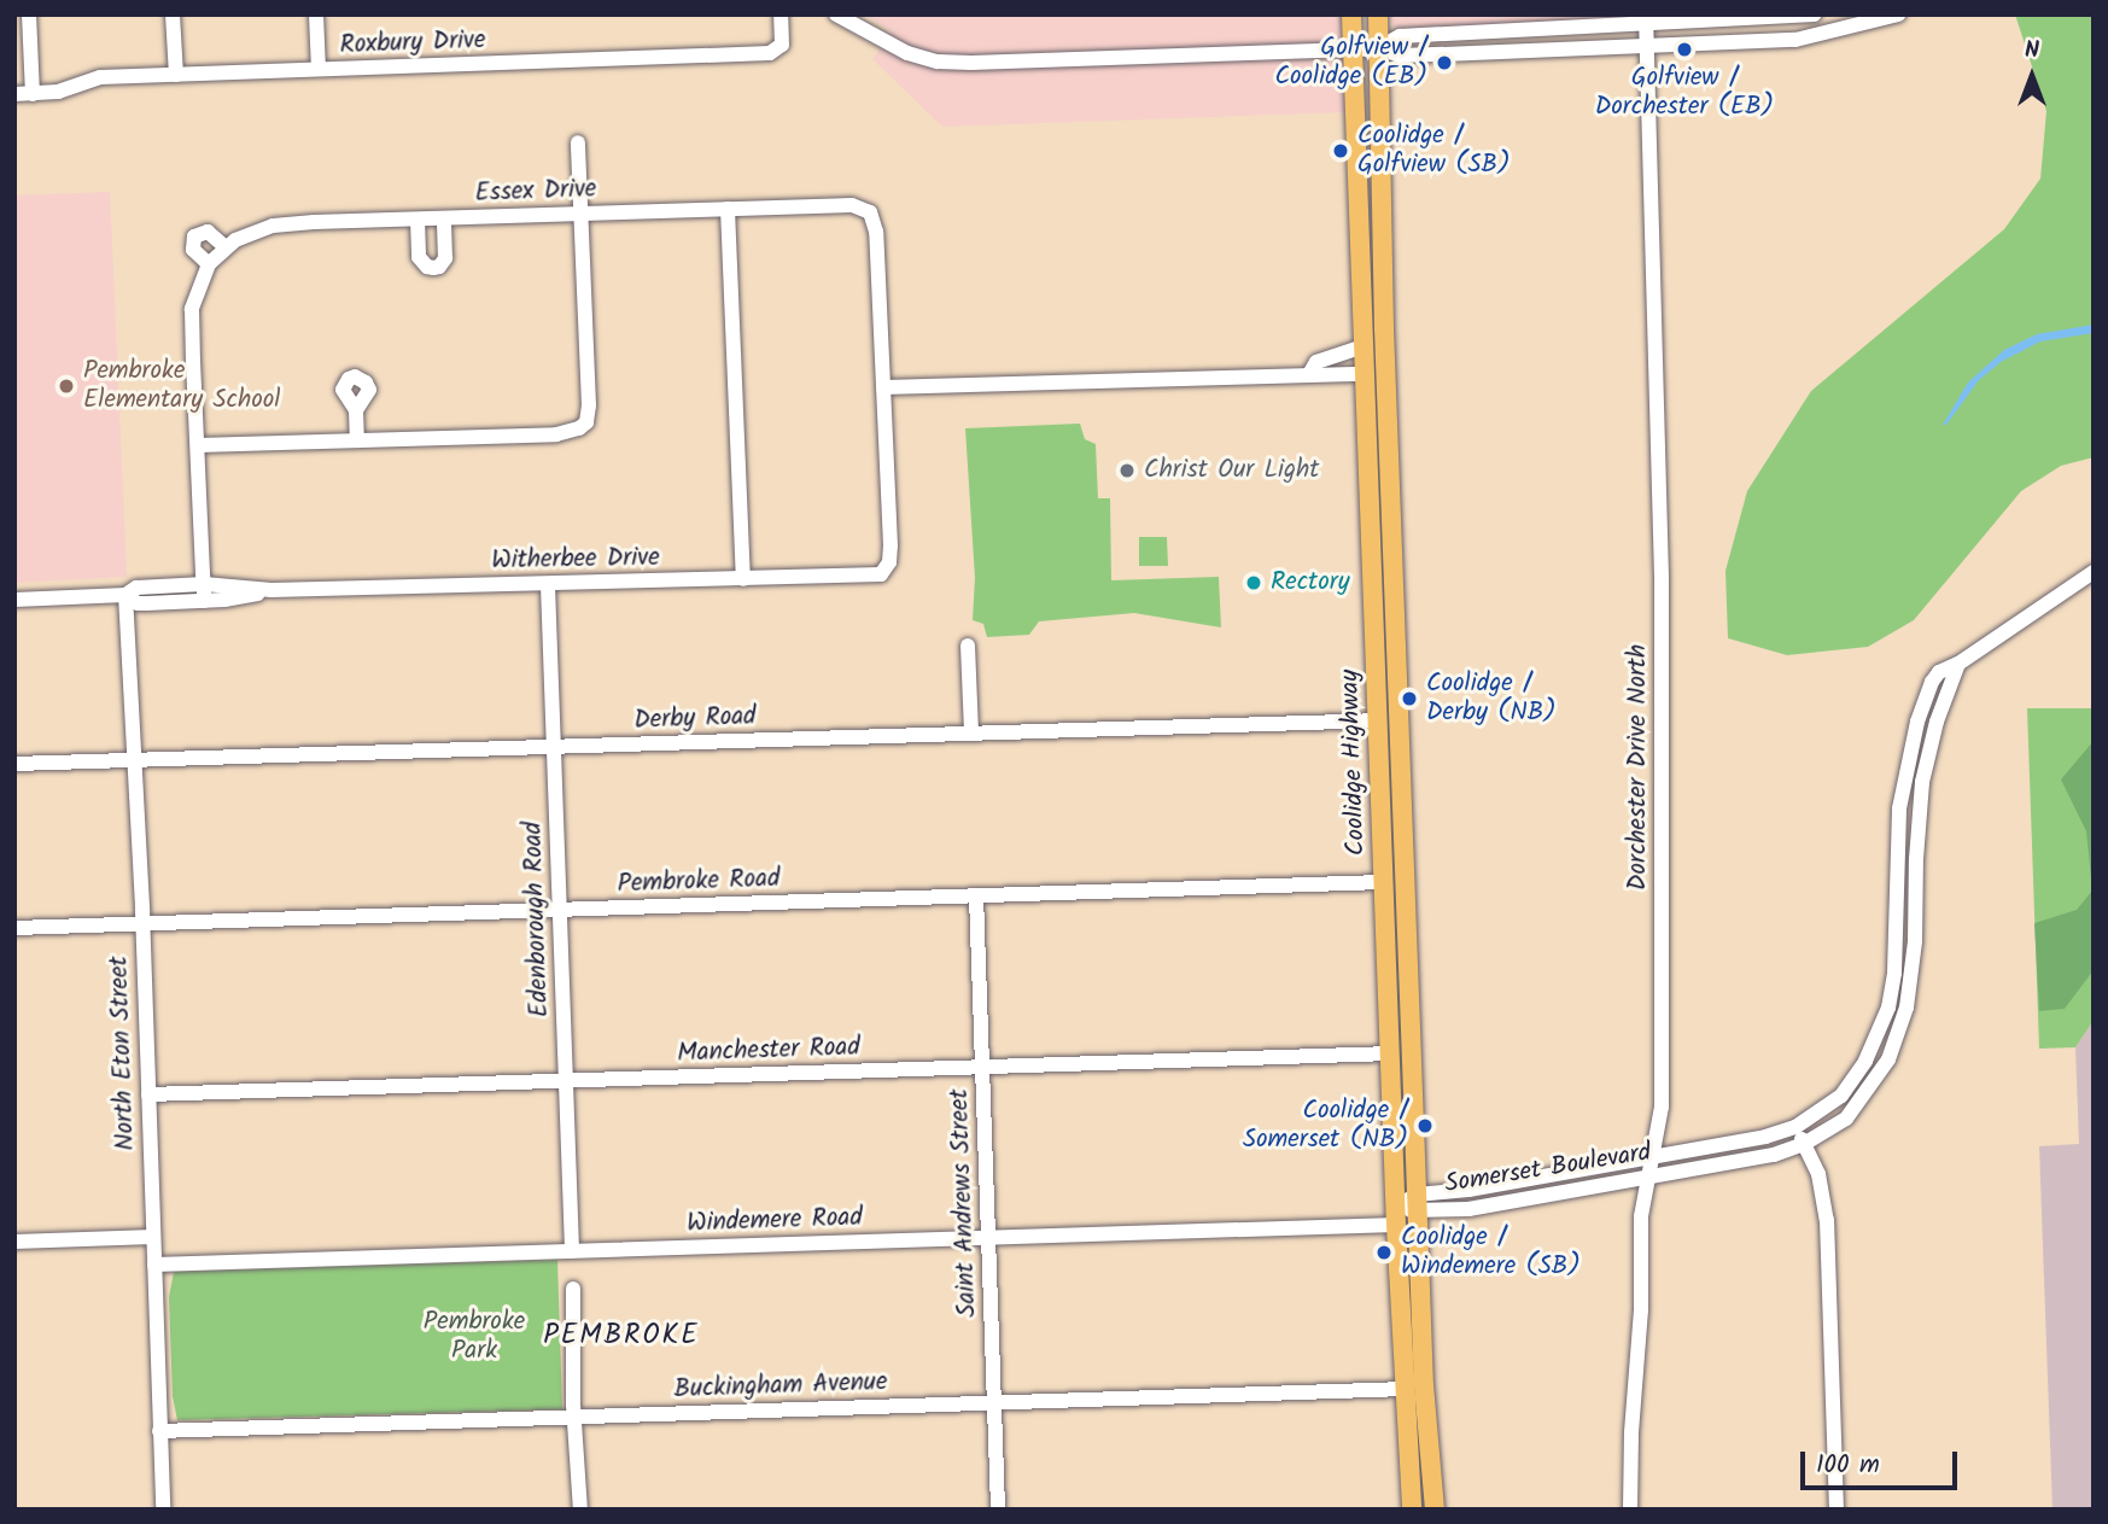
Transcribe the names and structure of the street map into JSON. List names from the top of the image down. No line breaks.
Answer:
{"streets":{"main road":["Coolidge Highway"],"street":["Roxbury Drive","Essex Drive","Witherbee Drive","Derby Road","Dorchester Drive North","Pembroke Road","Edenborough Road","Manchester Road","North Eton Street","Somerset Boulevard","Saint Andrews Street","Windemere Road","Buckingham Avenue"]},"crossings":[["Essex Drive","Witherbee Drive"],["Witherbee Drive","Edenborough Road"],["Witherbee Drive","North Eton Street"],["Derby Road","Coolidge Highway"],["Derby Road","Edenborough Road"],["Derby Road","North Eton Street"],["Coolidge Highway","Pembroke Road"],["Coolidge Highway","Manchester Road"],["Coolidge Highway","Somerset Boulevard"],["Coolidge Highway","Windemere Road"],["Coolidge Highway","Buckingham Avenue"],["Dorchester Drive North","Somerset Boulevard"],["Pembroke Road","Edenborough Road"],["Pembroke Road","North Eton Street"],["Pembroke Road","Saint Andrews Street"],["Edenborough Road","Manchester Road"],["Edenborough Road","Windemere Road"],["Manchester Road","North Eton Street"],["Manchester Road","Saint Andrews Street"],["North Eton Street","Windemere Road"],["North Eton Street","Buckingham Avenue"],["Somerset Boulevard","Windemere Road"],["Saint Andrews Street","Windemere Road"],["Saint Andrews Street","Buckingham Avenue"]],"districts":["PEMBROKE"],"parks":["Pembroke Park"],"places":["Golfview / Dorchester (EB)","Golfview / Coolidge (EB)","Coolidge / Golfview (SB)","Pembroke Elementary School","Christ Our Light","Rectory","Coolidge / Derby (NB)","Coolidge / Somerset (NB)","Coolidge / Windemere (SB)"],"scale_bar":"100 m","north":"top"}
